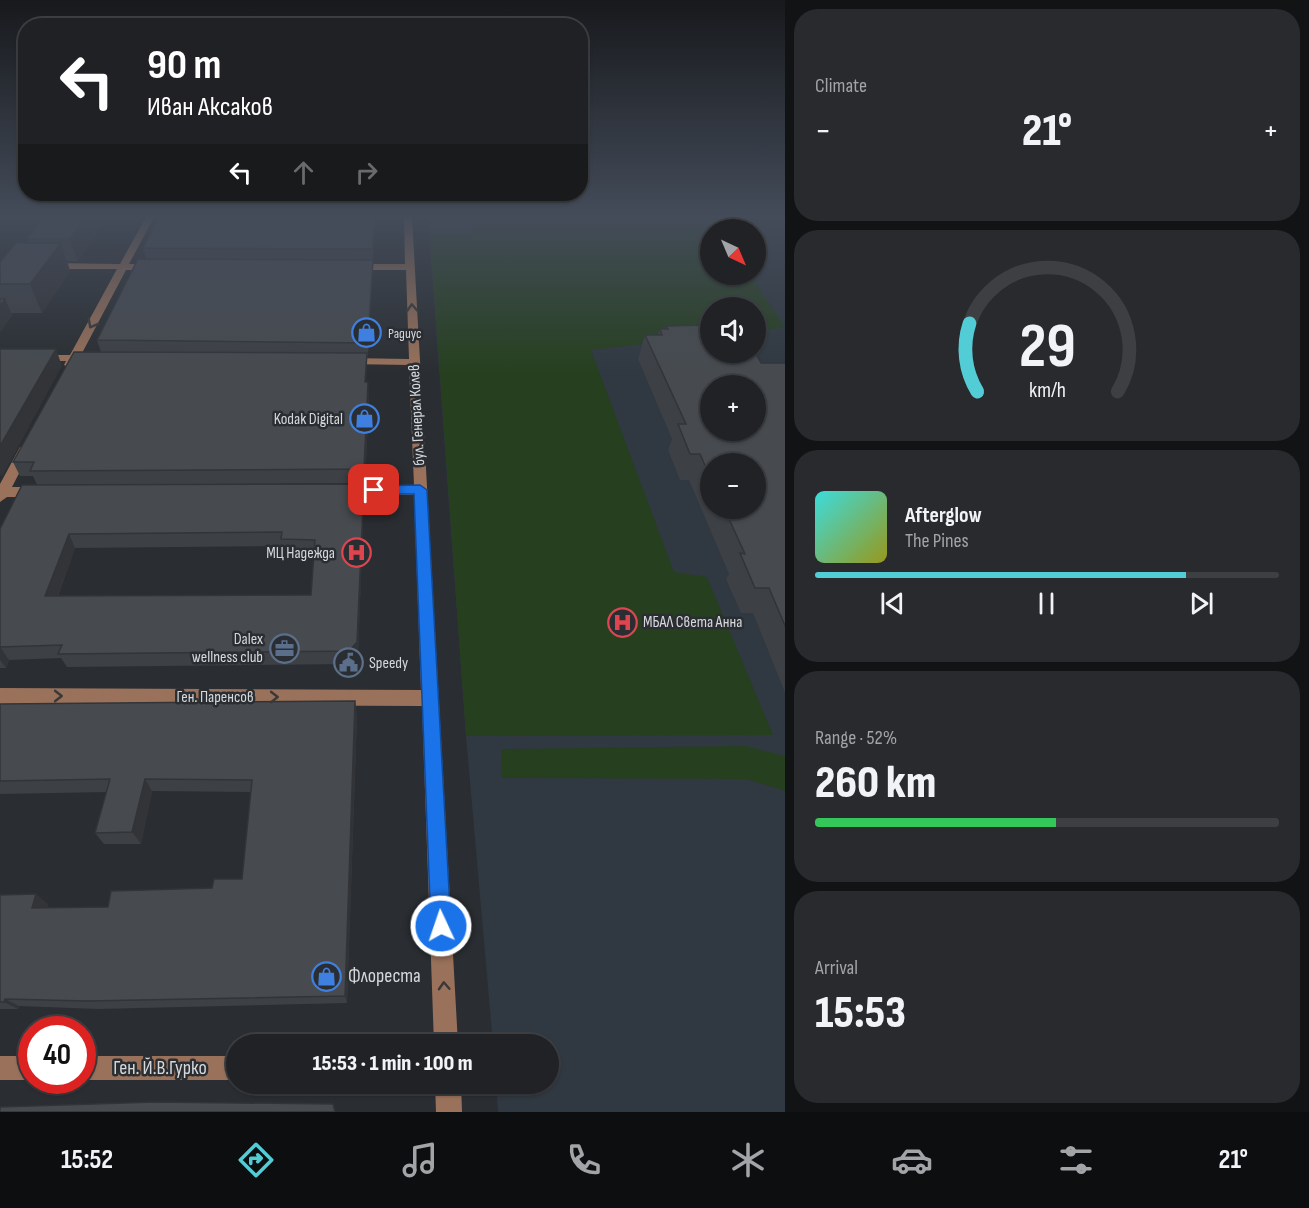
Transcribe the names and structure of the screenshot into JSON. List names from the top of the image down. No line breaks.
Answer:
{"streets":{"street":["бул. Генерал Колев","Ген. Паренсов","Ген. Й.В.Гурко"]},"crossings":[["бул. Генерал Колев","Ген. Паренсов"]],"one_way":["бул. Генерал Колев","Ген. Паренсов"],"places":{"shop":["Радиус","Kodak Digital","Флореста"],"hospital":["МЦ Надежда","МБАЛ Света Анна"],"office":["Dalex wellness club"],"public building":["Speedy"]},"north":"bottom right","page":{"tile":["Climate",["Range · 52%","260 km"],["Arrival","15:53"]],"turn":["90 m","Иван Аксаков"],"heat":["−","21°","+"],"map_buttons":["+","−"],"song":["Afterglow","The Pines"],"limit":"40","trip":"15:53 · 1 min · 100 m","tabs":["15:52","21°"],"gauge":["29","km/h"]}}
